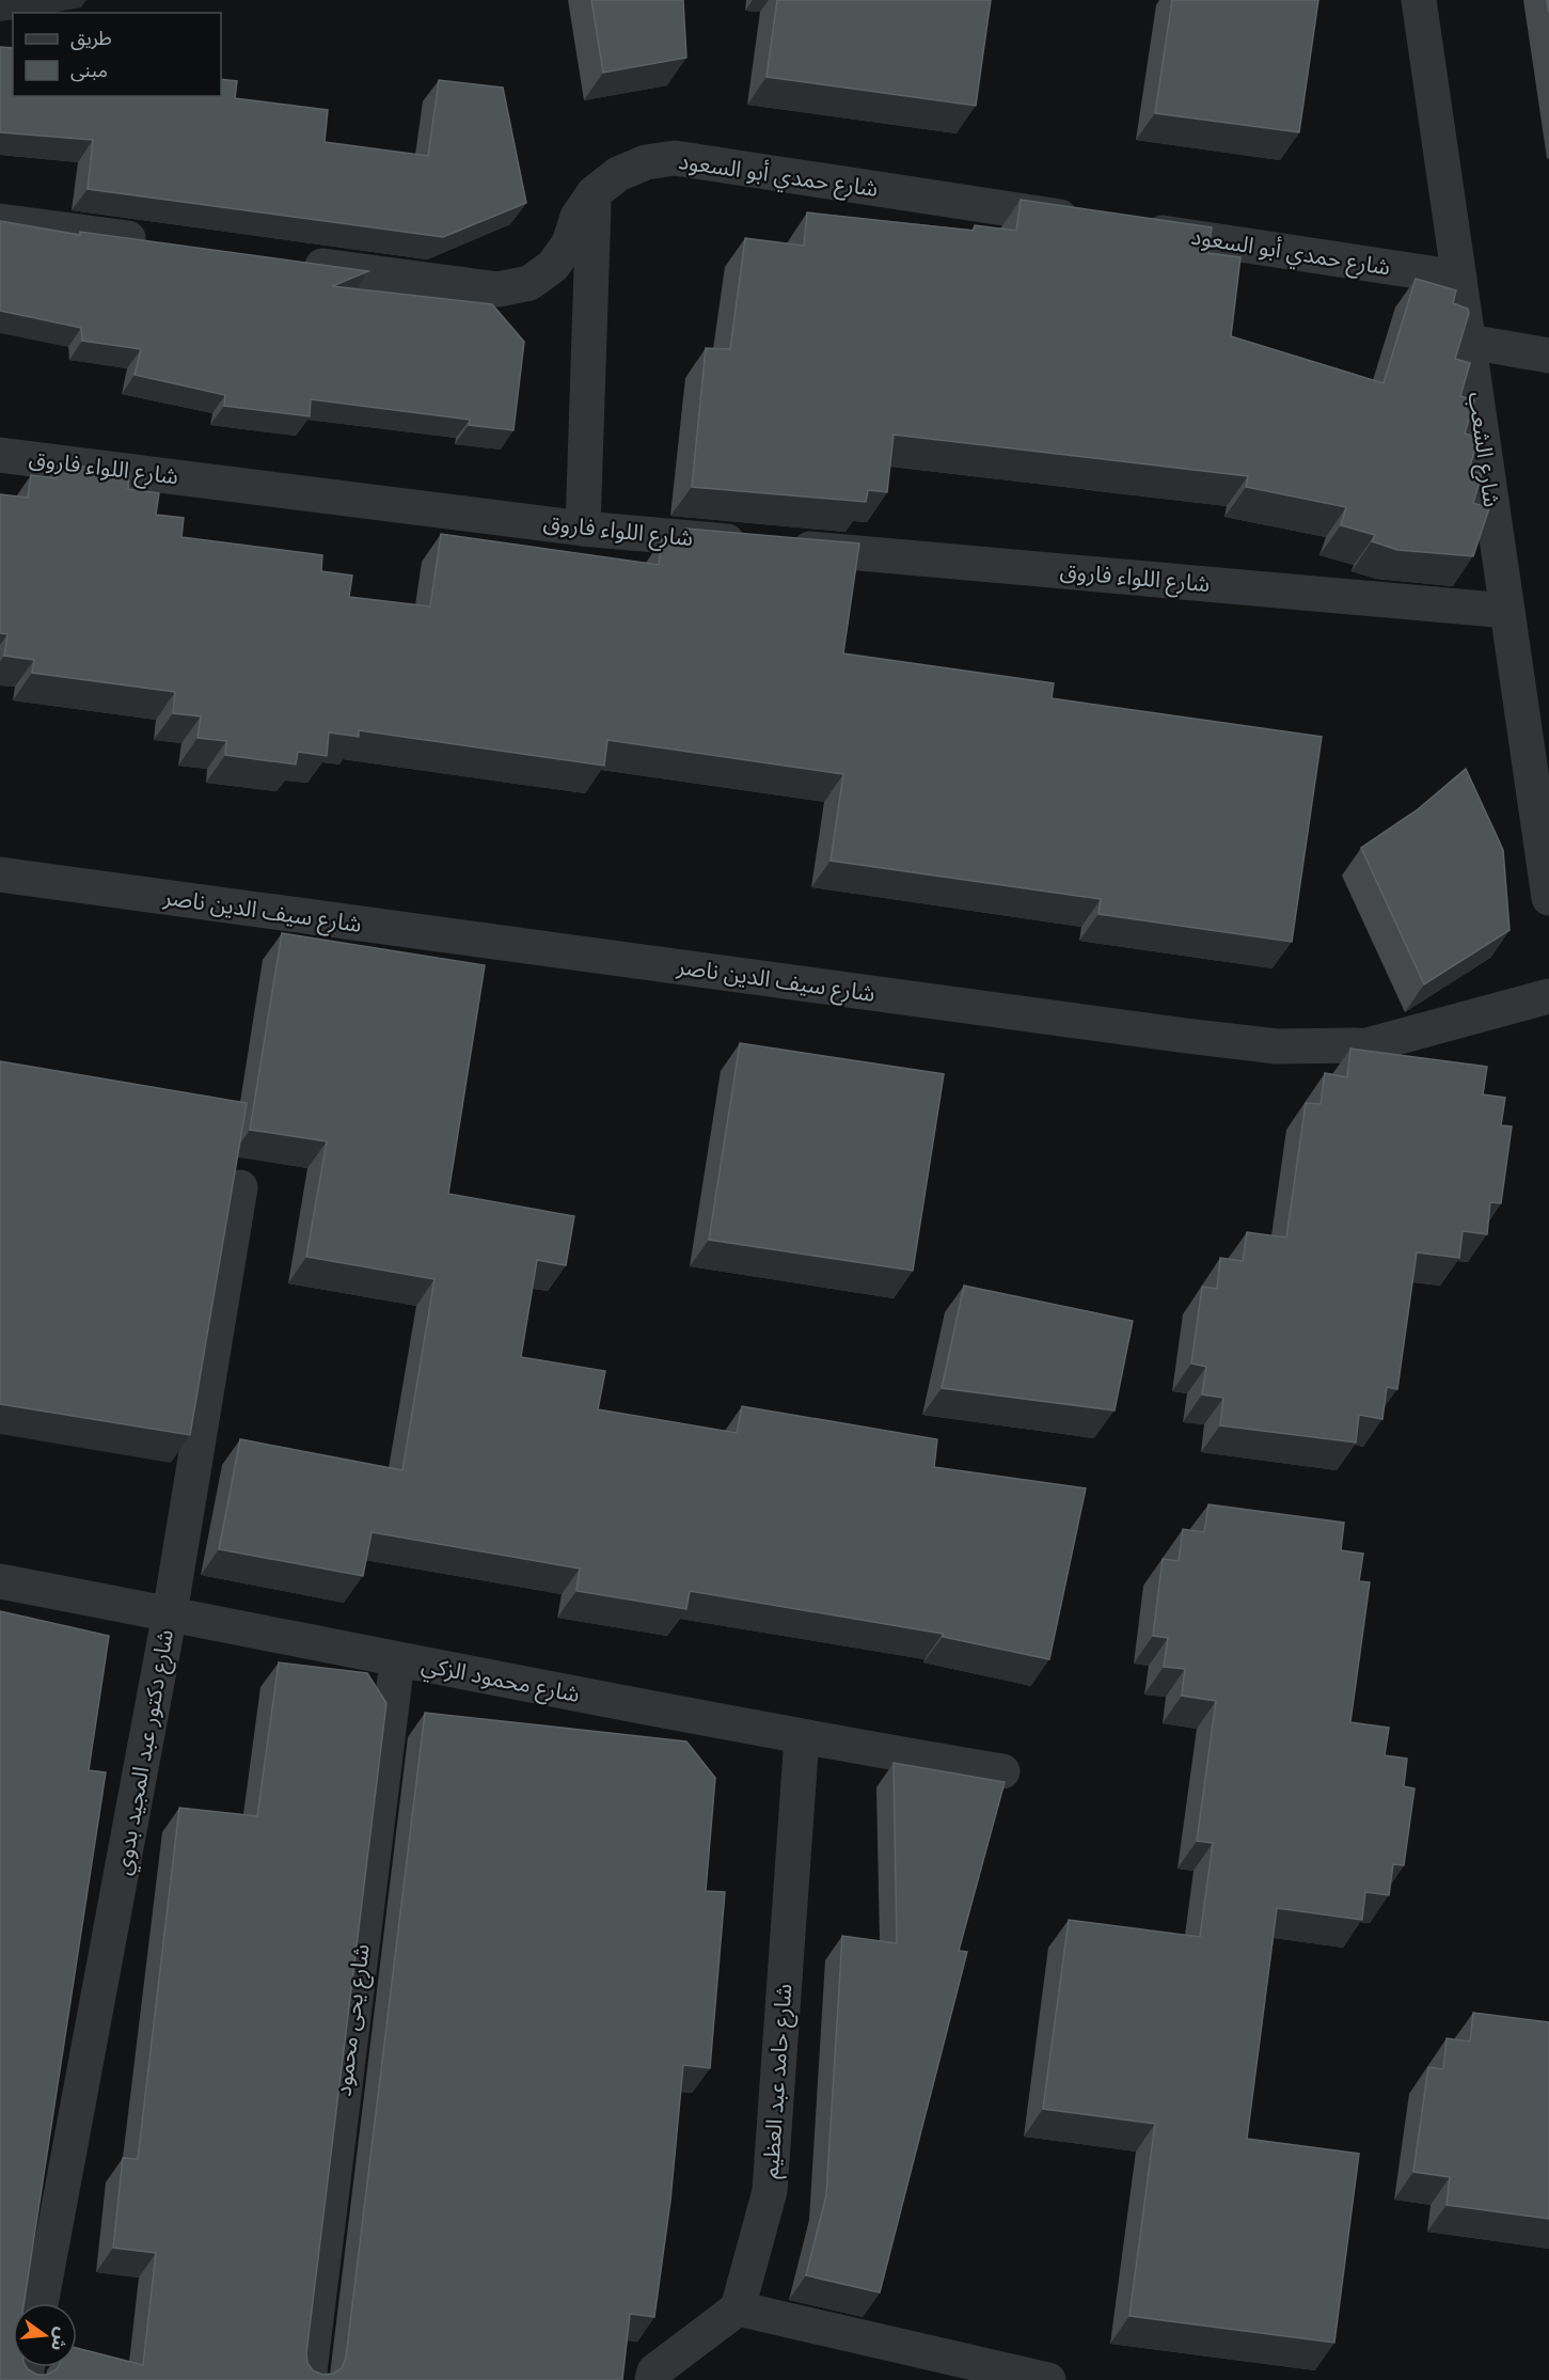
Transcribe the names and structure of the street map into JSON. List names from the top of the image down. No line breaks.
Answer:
{"streets":{"street":["شارع حمدي أبو السعود","شارع الشعب","شارع اللواء فاروق","شارع سيف الدين ناصر","شارع محمود الزكي","شارع دكتور عبد المجيد بدوي","شارع يحى محمود","شارع حامد عبد العظيم"]},"crossings":[["شارع حمدي أبو السعود","شارع الشعب"],["شارع الشعب","شارع اللواء فاروق"],["شارع محمود الزكي","شارع دكتور عبد المجيد بدوي"],["شارع محمود الزكي","شارع يحى محمود"],["شارع محمود الزكي","شارع حامد عبد العظيم"]],"legend":["طريق","مبنى"],"north":"right"}
